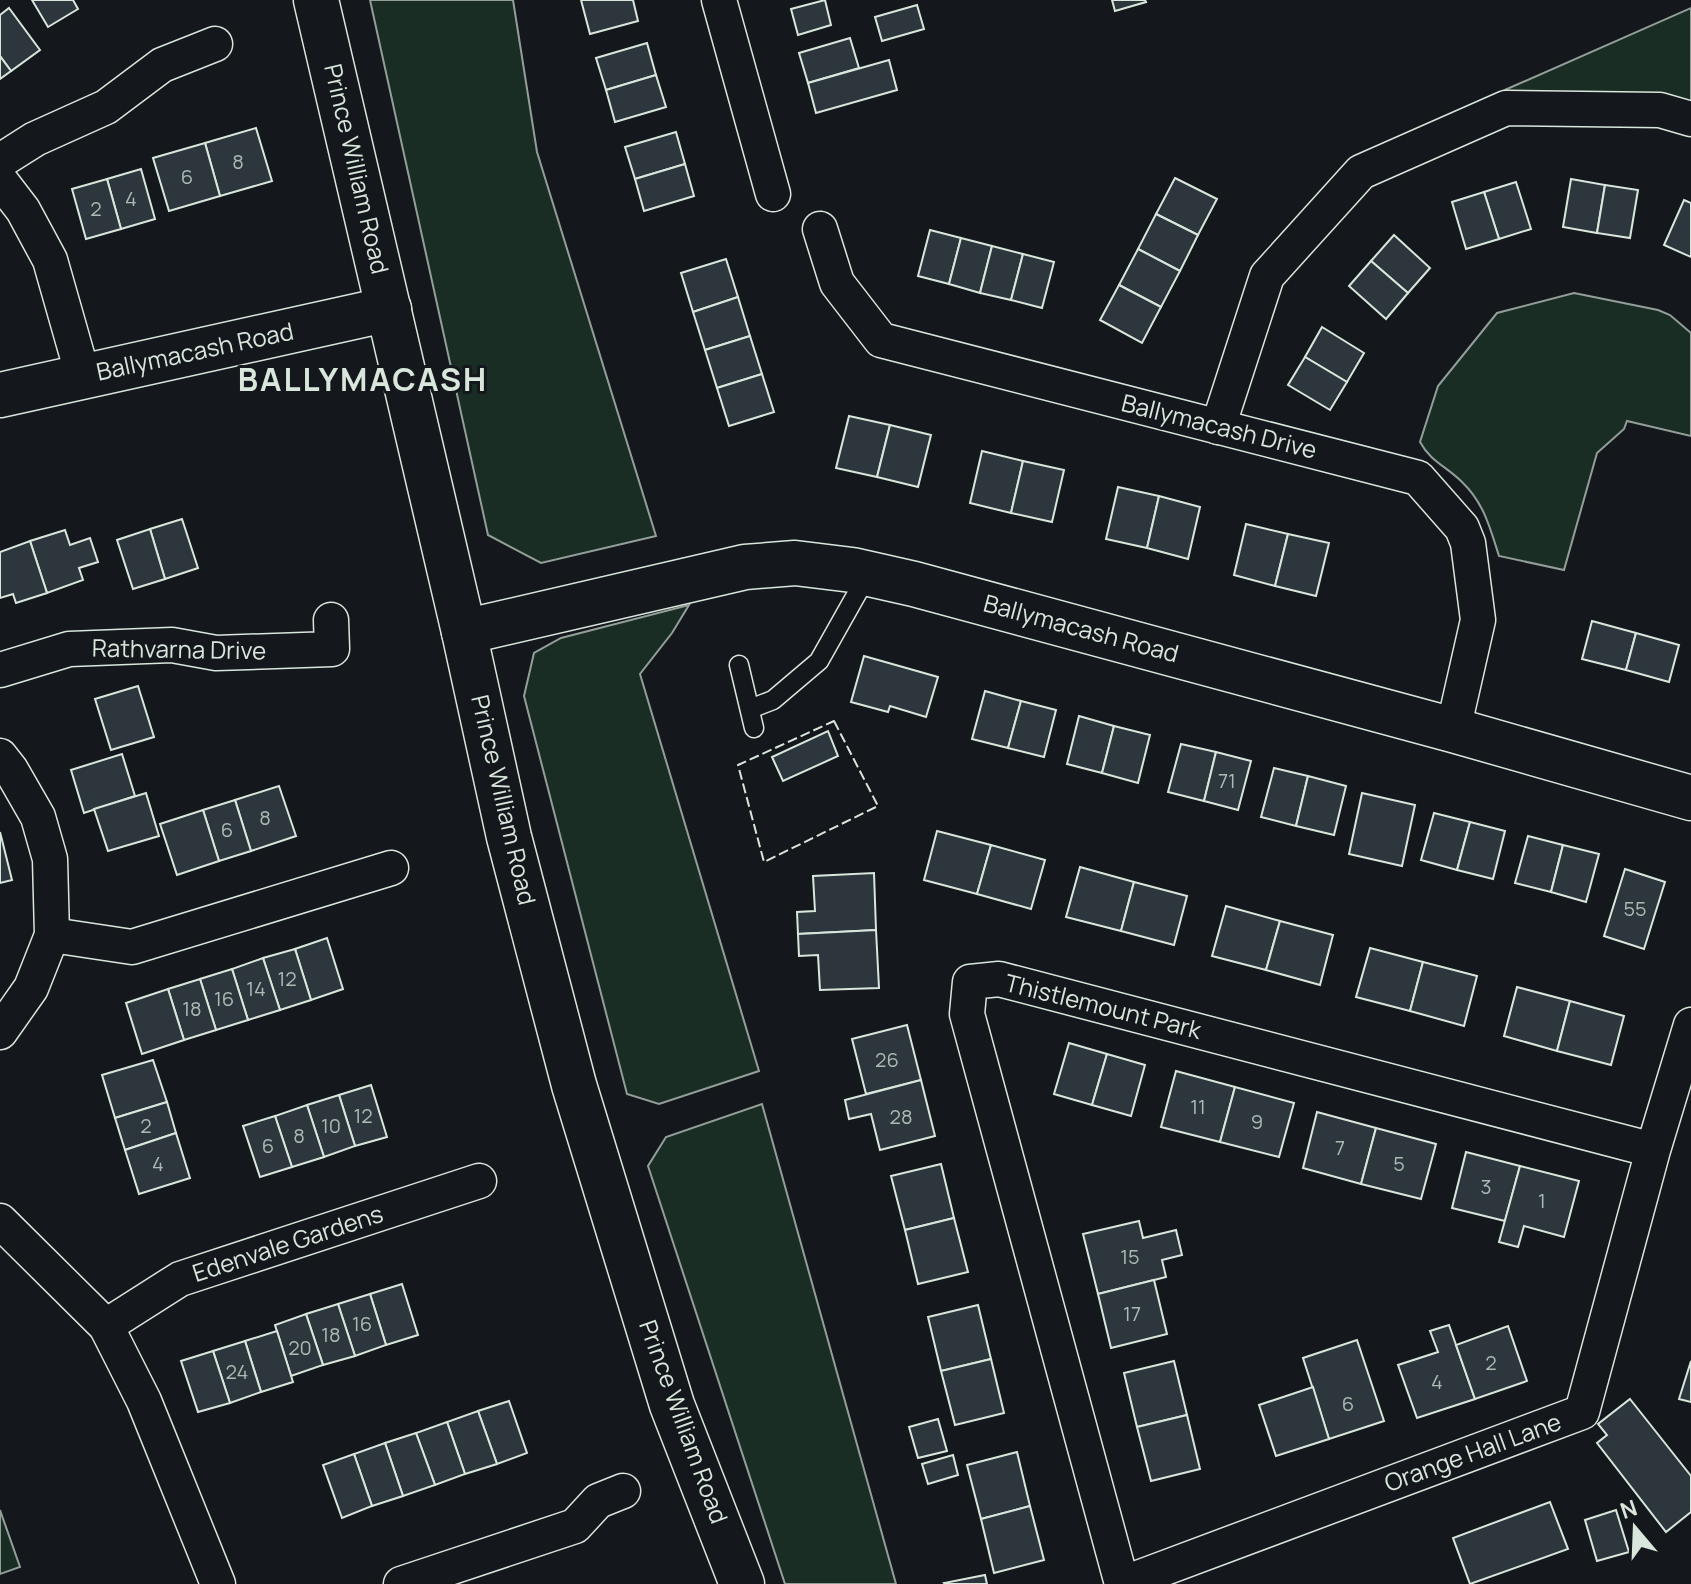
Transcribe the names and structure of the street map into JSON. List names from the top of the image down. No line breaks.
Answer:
{"streets":{"main road":["Prince William Road","Ballymacash Road"],"street":["Ballymacash Drive","Rathvarna Drive","Thistlemount Park","Edenvale Gardens","Orange Hall Lane"]},"crossings":[["Prince William Road","Ballymacash Road"],["Ballymacash Road","Ballymacash Drive"],["Thistlemount Park","Orange Hall Lane"]],"districts":["BALLYMACASH"],"house_numbers":["8","6","4","2","71","8","6","55","12","14","16","18","26","11","12","28","9","2","10","8","6","7","4","5","3","1","15","17","16","18","20","2","24","4","6"],"north":"top"}
